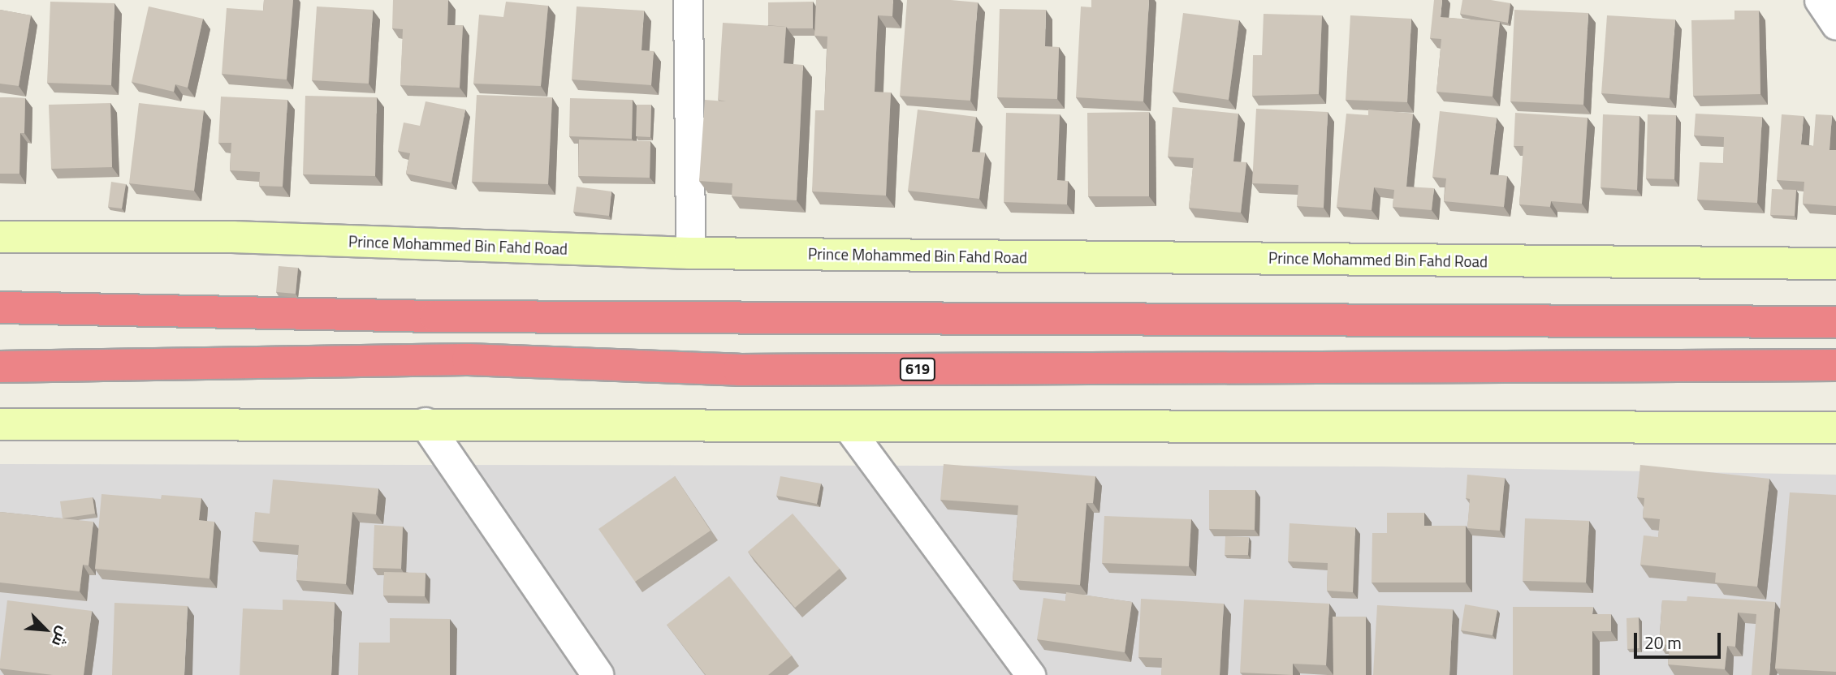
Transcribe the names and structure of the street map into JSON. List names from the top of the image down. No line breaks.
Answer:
{"streets":{"highway":["619"],"main road":["Prince Mohammed Bin Fahd Road"]},"scale_bar":"20 m","north":"bottom right"}
